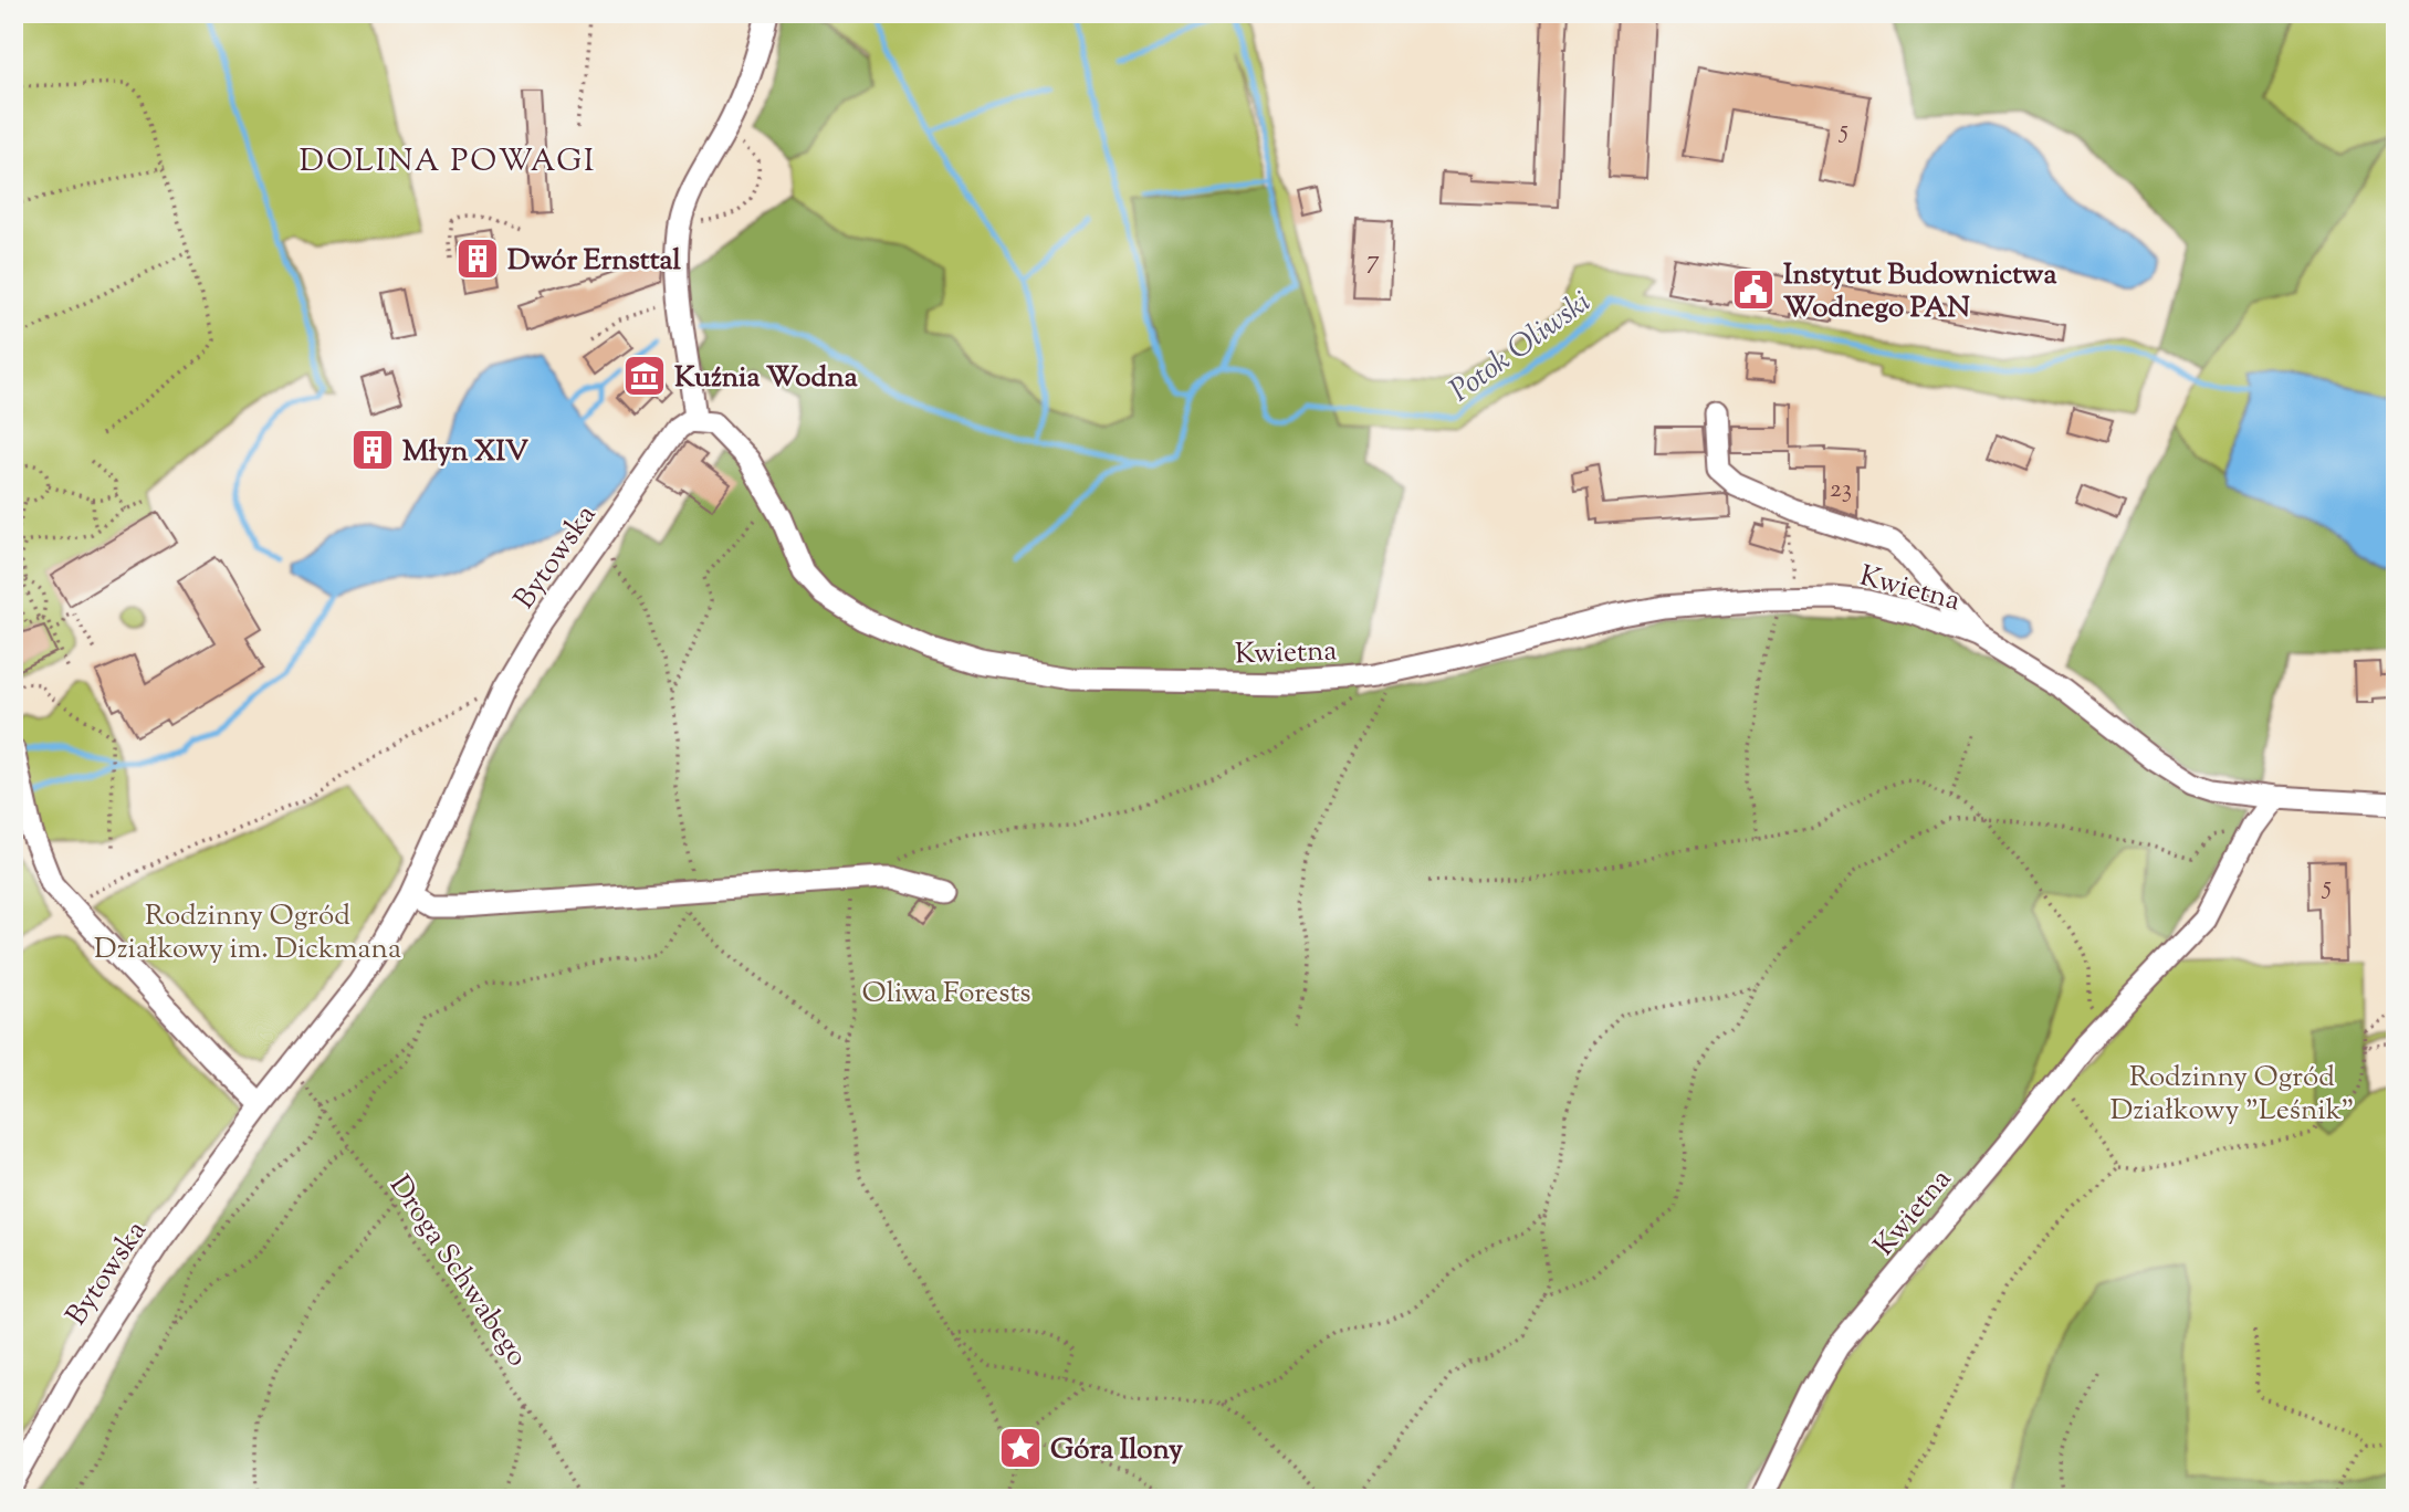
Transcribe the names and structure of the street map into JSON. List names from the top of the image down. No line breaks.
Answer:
{"streets":{"street":["Bytowska","Kwietna"],"path":["Droga Schwabego"]},"crossings":[["Bytowska","Kwietna"],["Bytowska","Droga Schwabego"]],"districts":["DOLINA POWAGI"],"water":["Potok Oliwski"],"parks":["Rodzinny Ogród Działkowy im. Dickmana","Oliwa Forests","Rodzinny Ogród Działkowy \"Leśnik\""],"places":{"building":["Dwór Ernsttal","Młyn XIV"],"public building":["Instytut Budownictwa Wodnego PAN"],"museum":["Kuźnia Wodna"],"place":["Góra Ilony"]},"house_numbers":["5","7","23","5"]}
